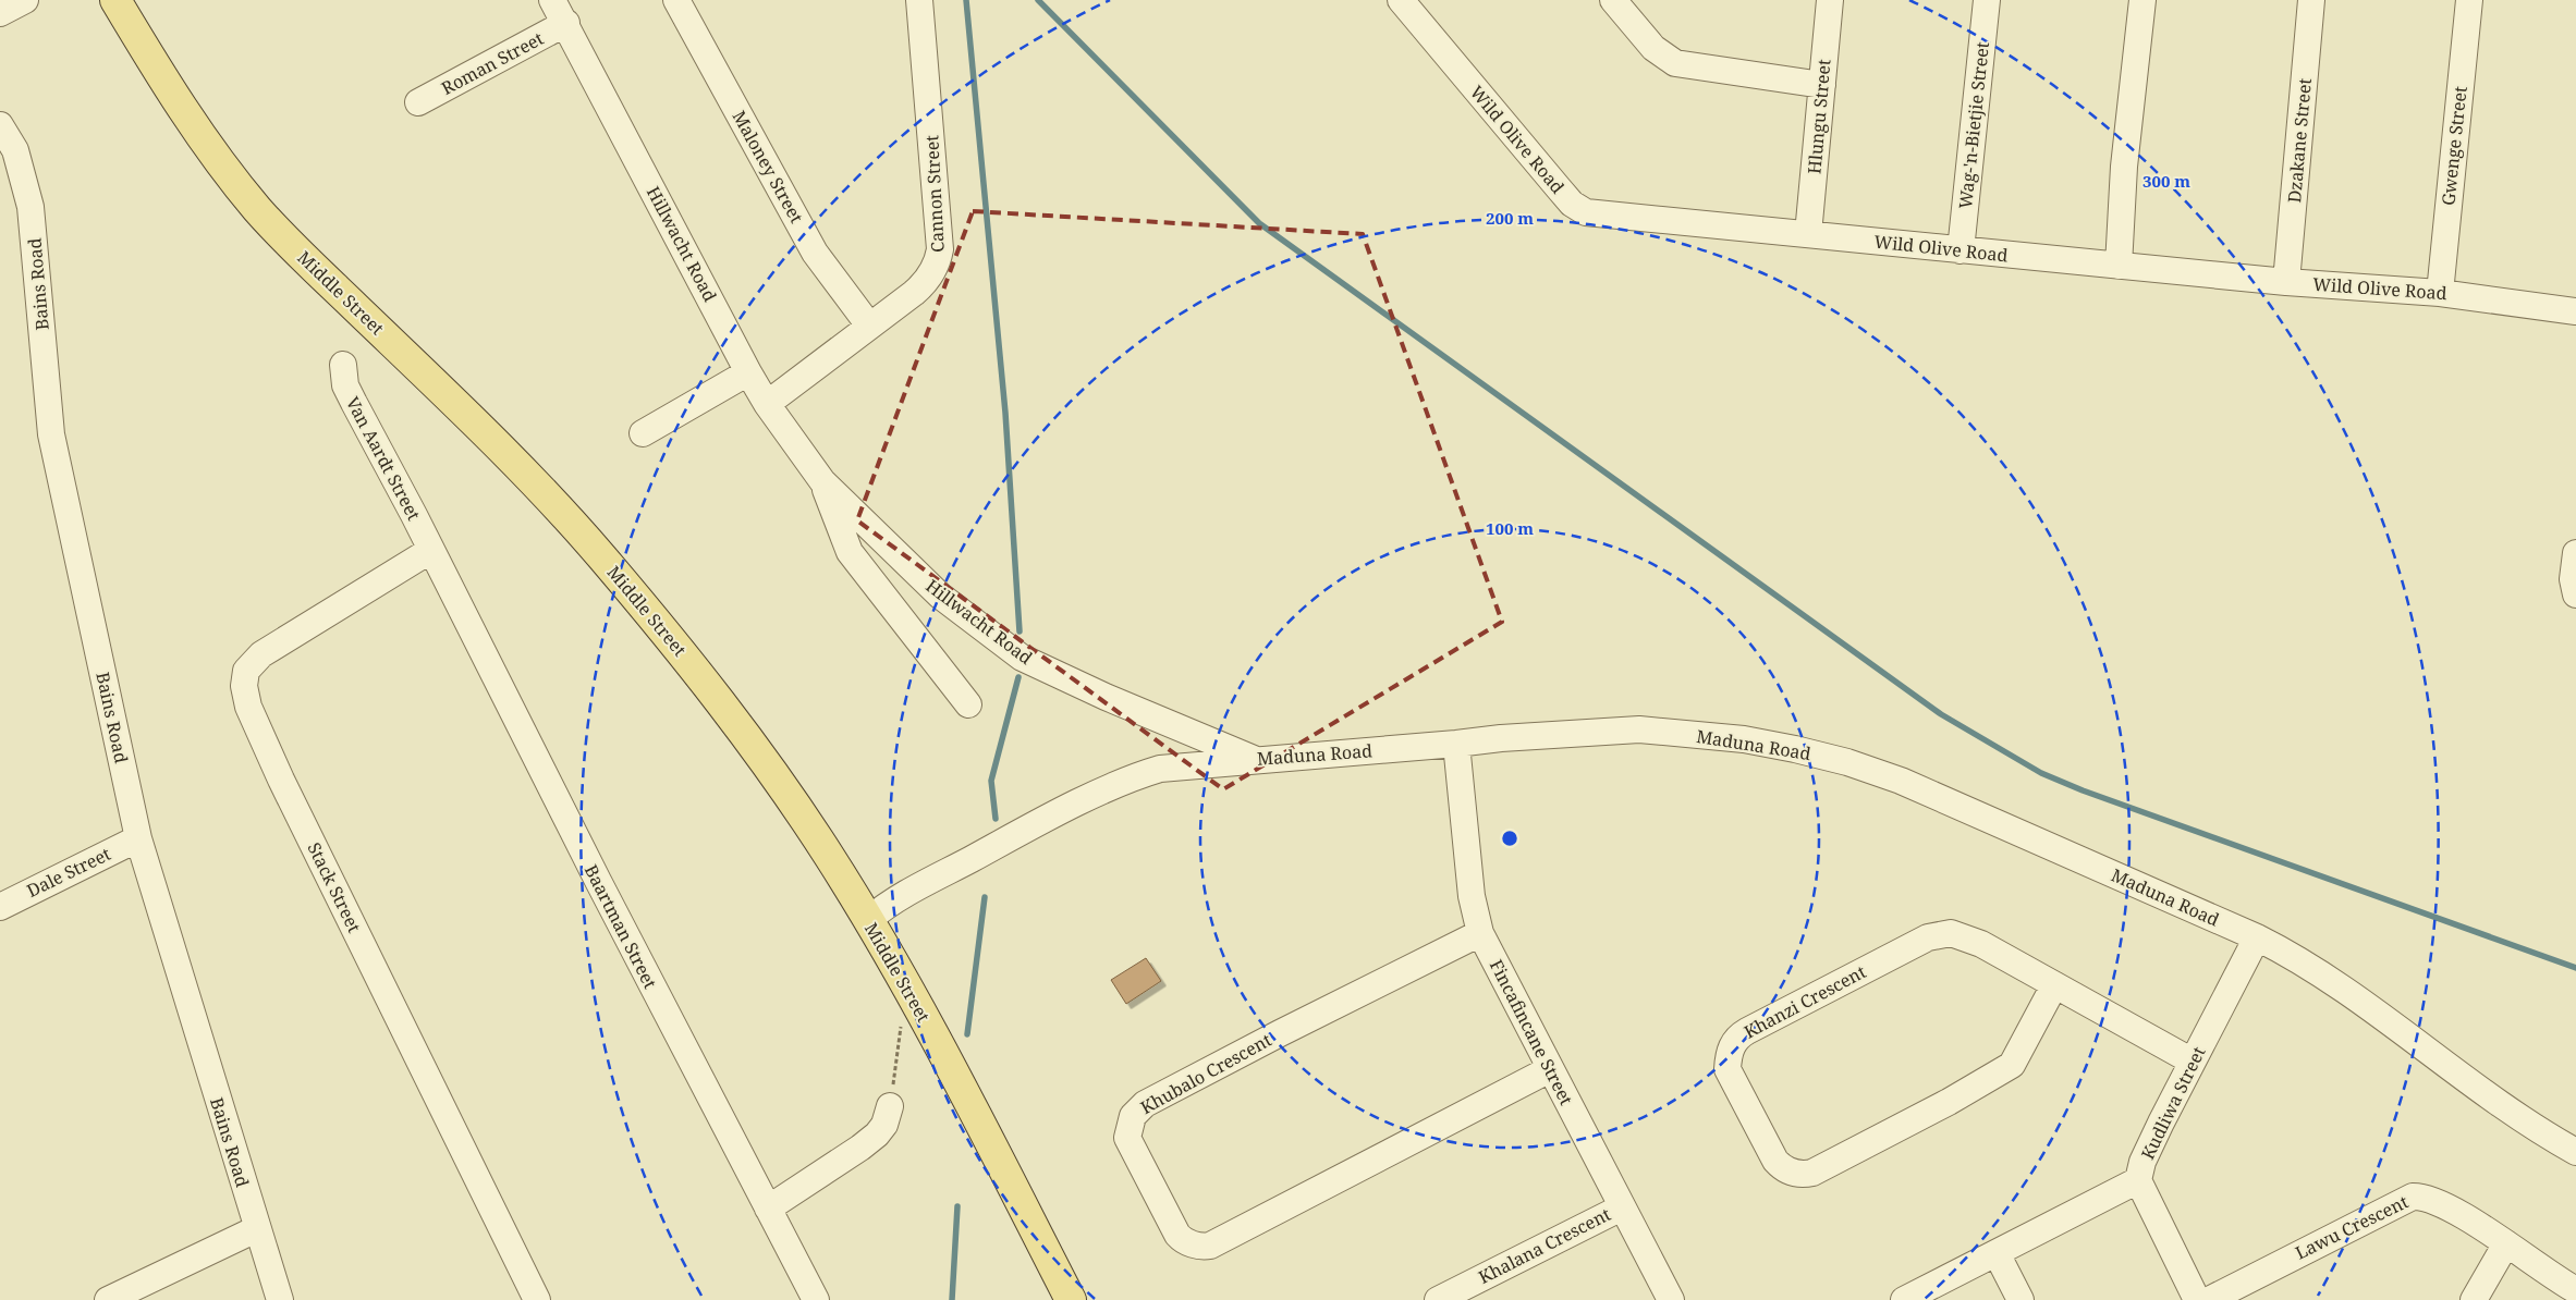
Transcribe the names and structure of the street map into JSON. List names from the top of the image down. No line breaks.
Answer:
{"streets":{"main road":["Middle Street"],"street":["Roman Street","Hlungu Street","Wag-'n-Bietjie Street","Wild Olive Road","Dzakane Street","Gwenge Street","Maloney Street","Cannon Street","Hillwacht Road","Bains Road","Van Aardt Street","Maduna Road","Dale Street","Stack Street","Baartman Street","Khanzi Crescent","Fincafincane Street","Khubalo Crescent","Kudliwa Street","Lawu Crescent","Khalana Crescent"]},"crossings":[["Roman Street","Hillwacht Road"],["Hlungu Street","Wild Olive Road"],["Wag-'n-Bietjie Street","Wild Olive Road"],["Wild Olive Road","Dzakane Street"],["Wild Olive Road","Gwenge Street"],["Maloney Street","Cannon Street"],["Cannon Street","Hillwacht Road"],["Hillwacht Road","Maduna Road"],["Bains Road","Dale Street"],["Middle Street","Maduna Road"],["Van Aardt Street","Stack Street"],["Van Aardt Street","Baartman Street"],["Maduna Road","Fincafincane Street"],["Maduna Road","Kudliwa Street"],["Stack Street","Baartman Street"],["Khanzi Crescent","Kudliwa Street"],["Fincafincane Street","Khubalo Crescent"],["Fincafincane Street","Khalana Crescent"]],"rings":["300 m","200 m","100 m"]}
